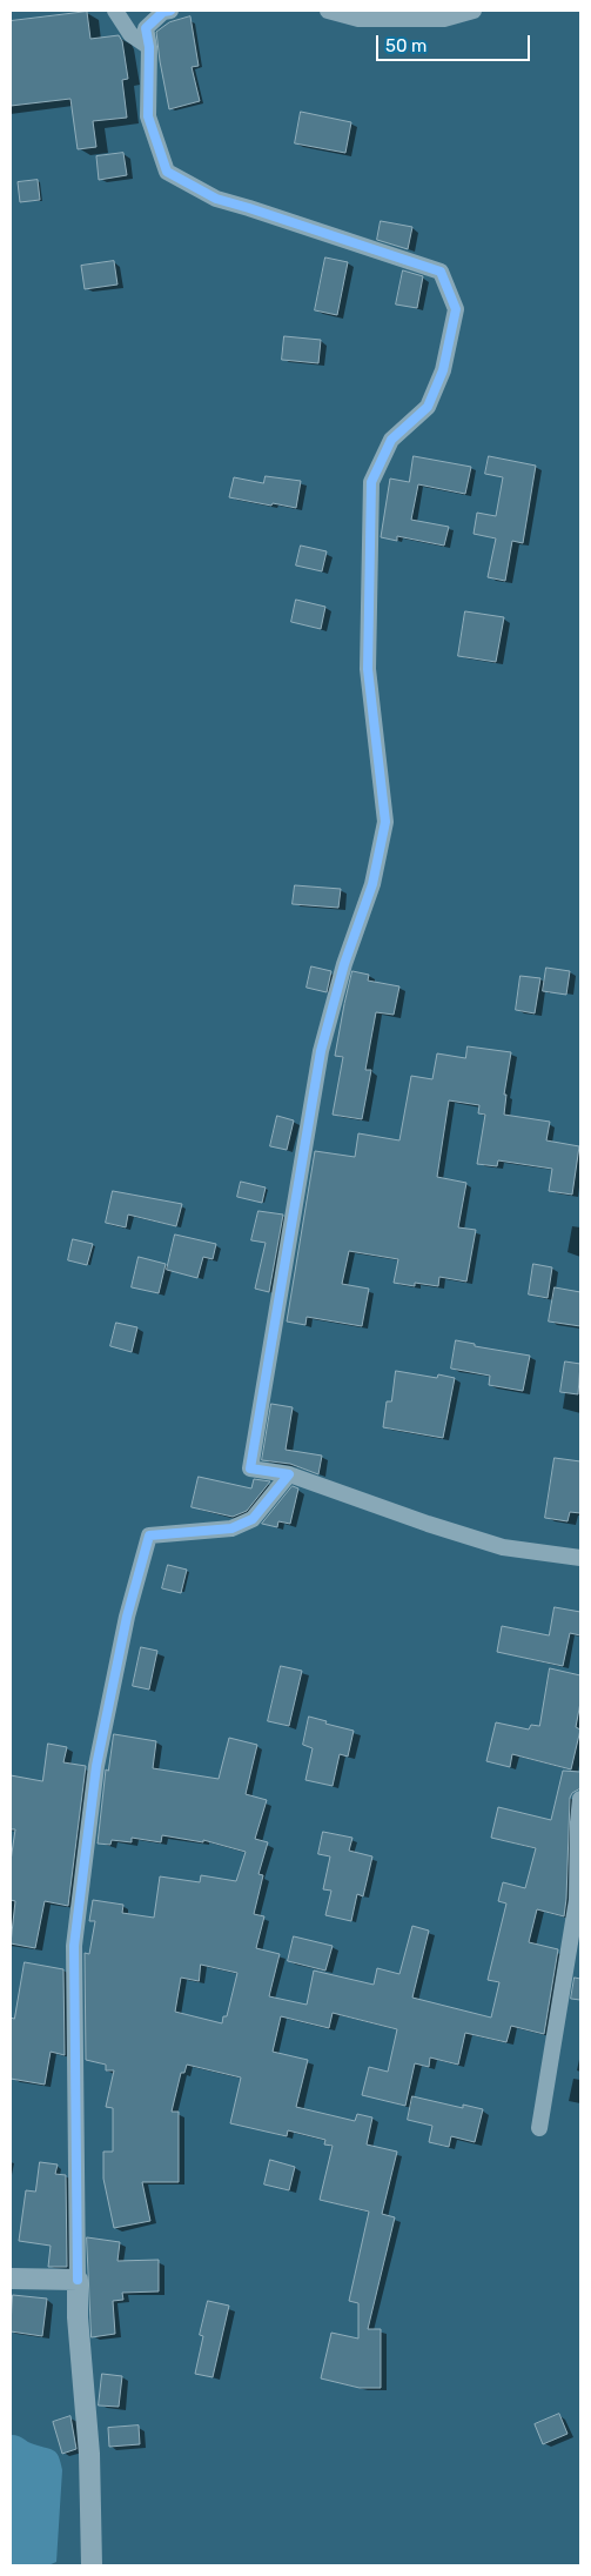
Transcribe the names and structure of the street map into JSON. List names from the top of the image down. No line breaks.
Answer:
{"scale_bar":"50 m"}
